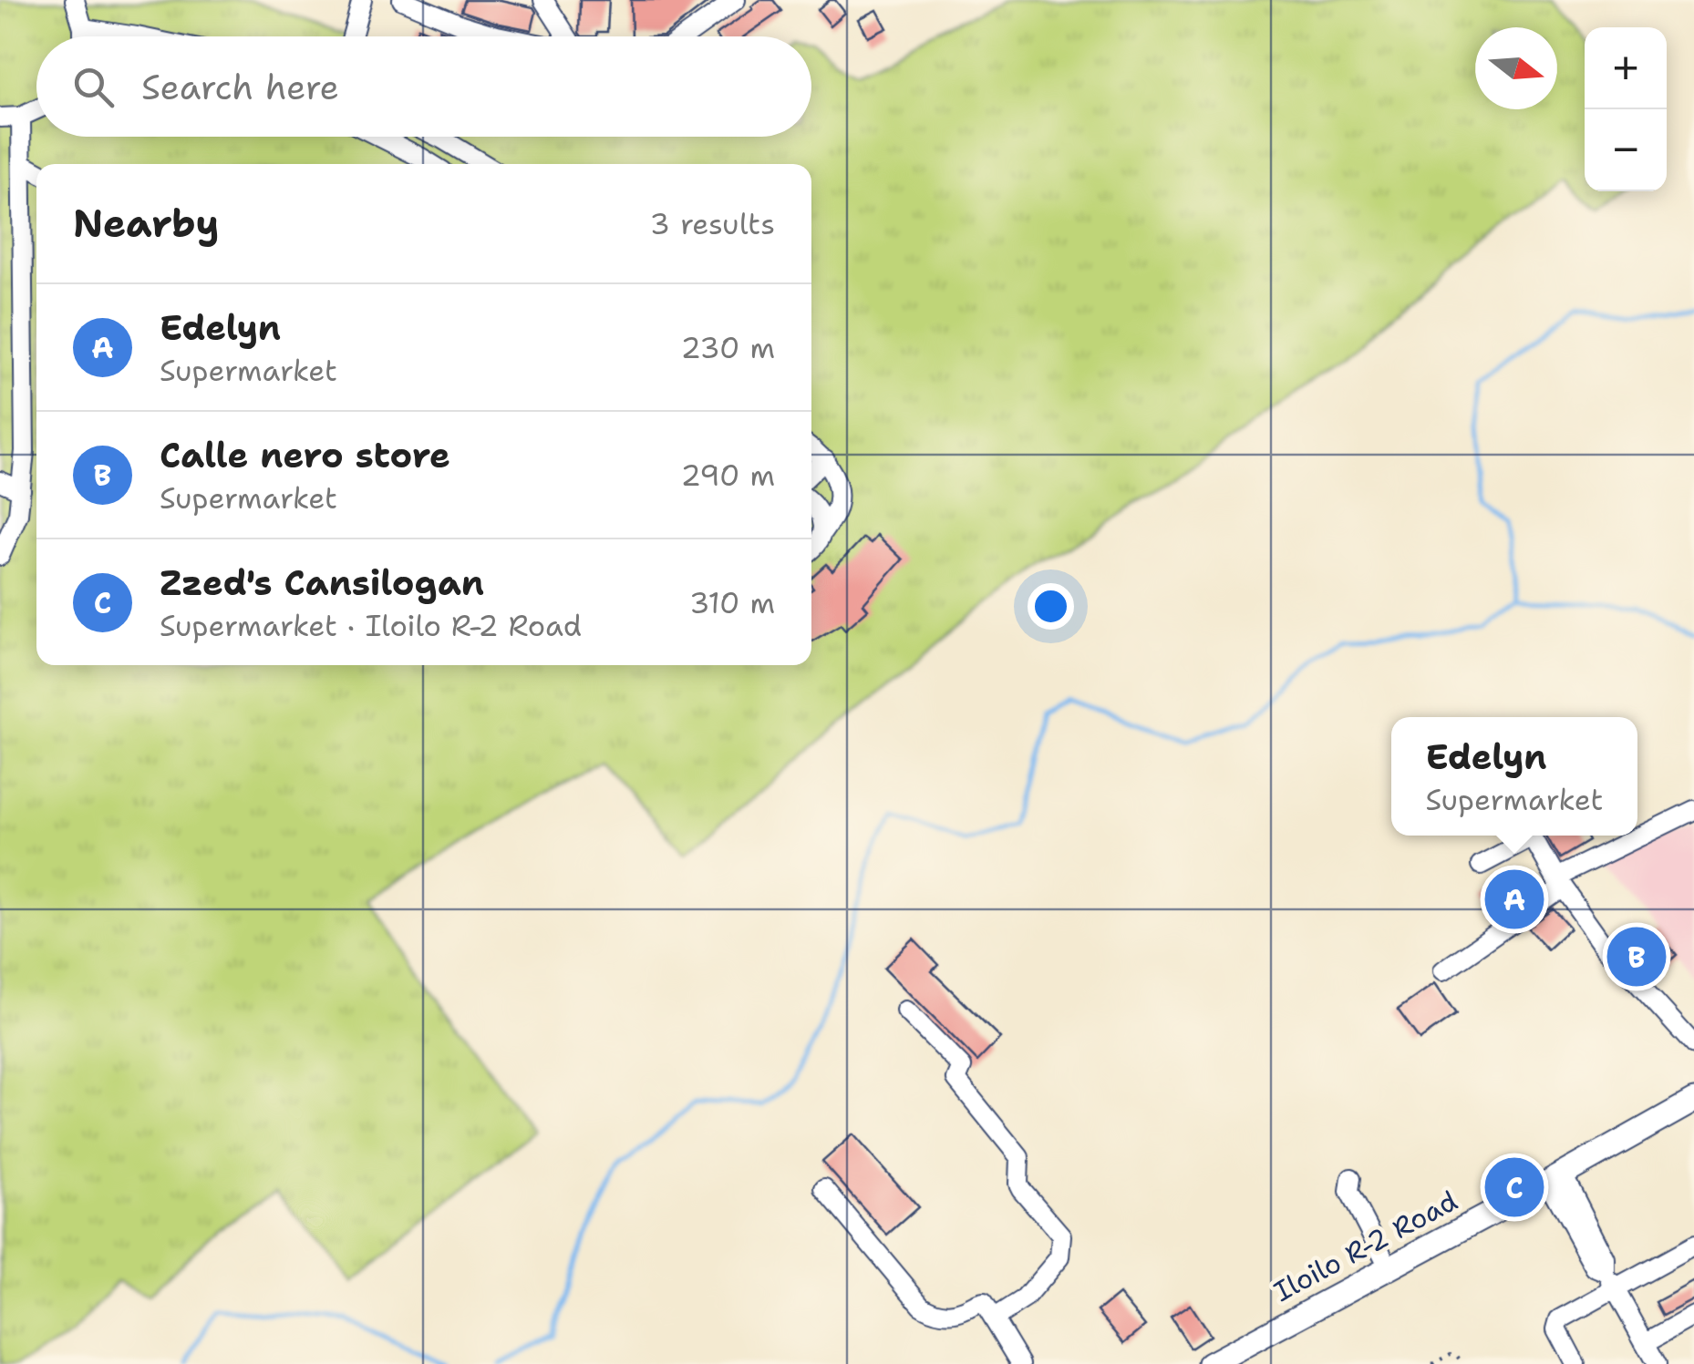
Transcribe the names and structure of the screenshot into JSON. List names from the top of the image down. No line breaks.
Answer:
{"streets":{"main road":["Iloilo R-2 Road"]},"north":"right","page":{"map_buttons":["+","−"],"search":"Search here","heading":["Nearby","3 results"],"list":[{"mark":"A","name":"Edelyn","note":"Supermarket","value":"230 m"},{"mark":"B","name":"Calle nero store","note":"Supermarket","value":"290 m"},{"mark":"C","name":"Zzed's Cansilogan","note":"Supermarket · Iloilo R-2 Road","value":"310 m"}],"popup":["Edelyn","Supermarket"],"pins":["A","B","C"]}}
